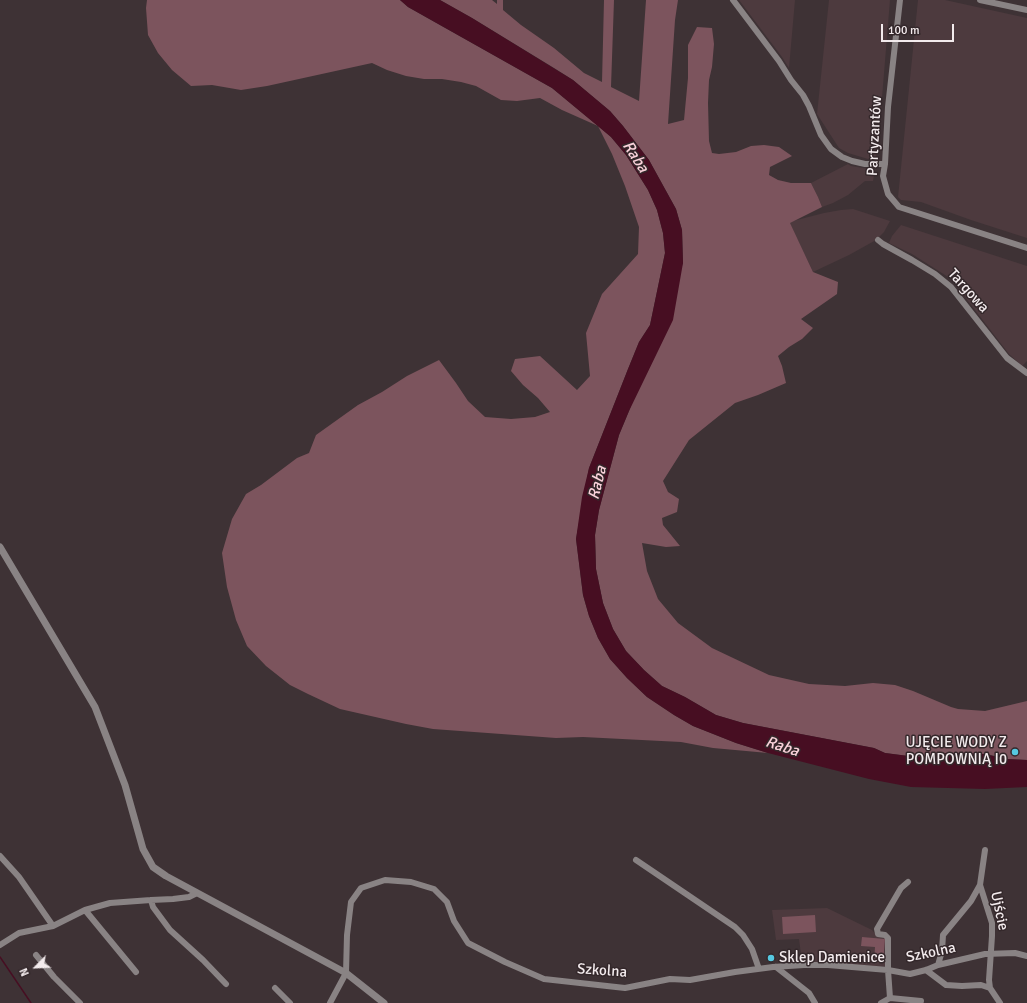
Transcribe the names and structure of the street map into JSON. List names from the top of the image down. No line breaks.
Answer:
{"streets":{"street":["Partyzantów","Targowa","Ujście","Szkolna"]},"crossings":[["Ujście","Szkolna"]],"water":["Raba"],"places":["UJĘCIE WODY Z POMPOWNIĄ I0","Sklep Damienice"],"scale_bar":"100 m","north":"bottom left"}
